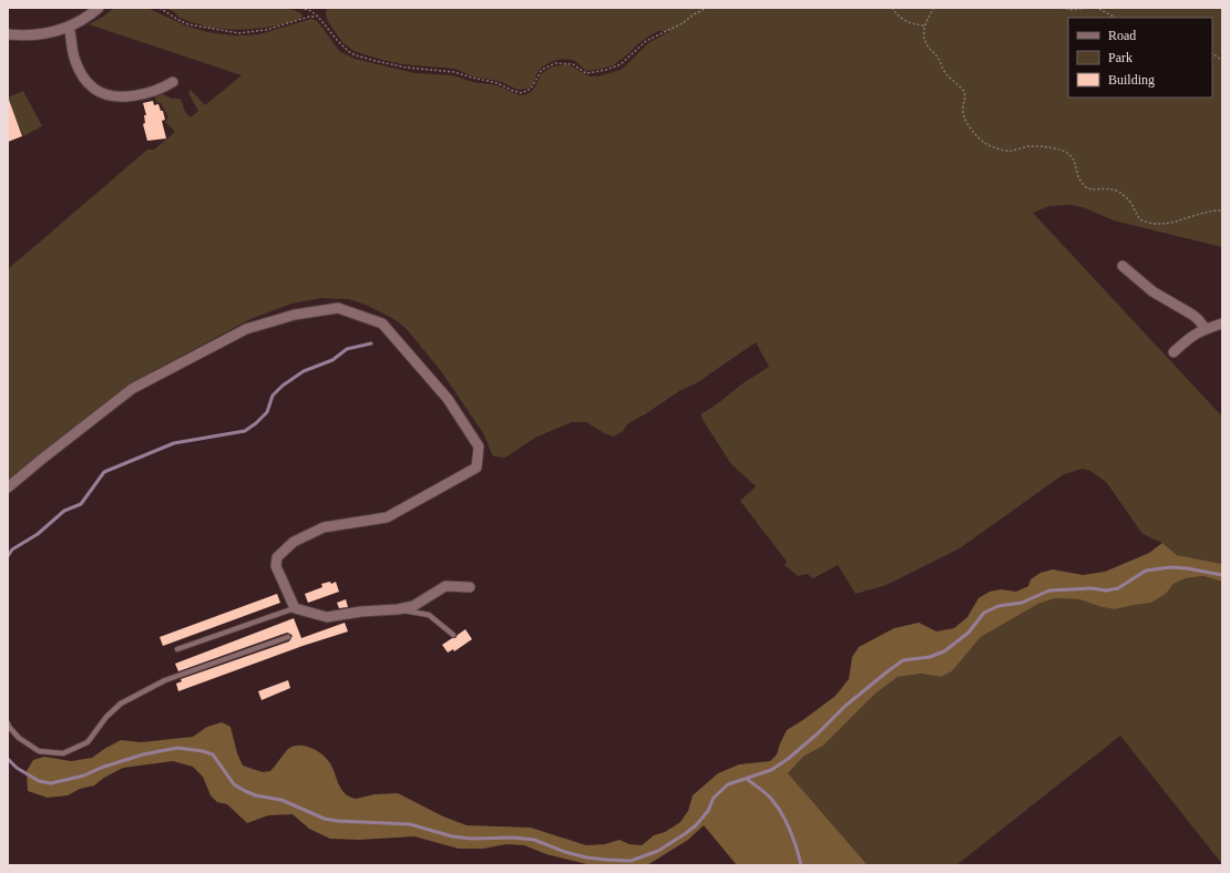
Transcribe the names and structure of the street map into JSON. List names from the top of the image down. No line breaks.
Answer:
{"legend":["Road","Park","Building"]}
